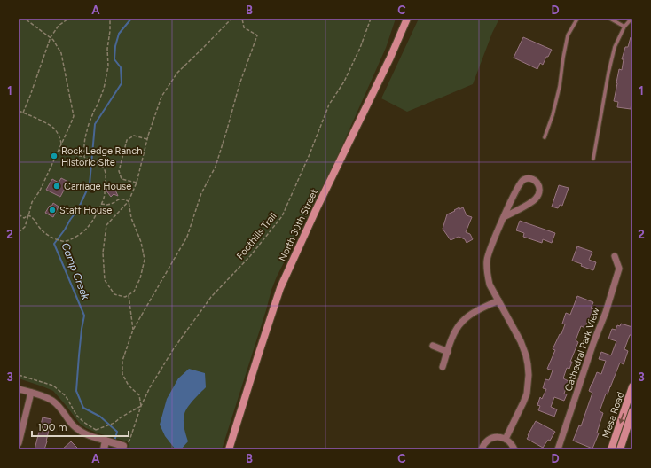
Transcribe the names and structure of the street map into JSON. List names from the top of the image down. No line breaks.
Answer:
{"streets":{"main road":["North 30th Street","Mesa Road"],"street":["Cathedral Park View"],"path":["Foothills Trail"]},"water":["Camp Creek"],"places":["Rock Ledge Ranch Historic Site","Carriage House","Staff House"],"scale_bar":"100 m","grid":{"columns":["A","B","C","D"],"rows":["1","2","3"]}}
